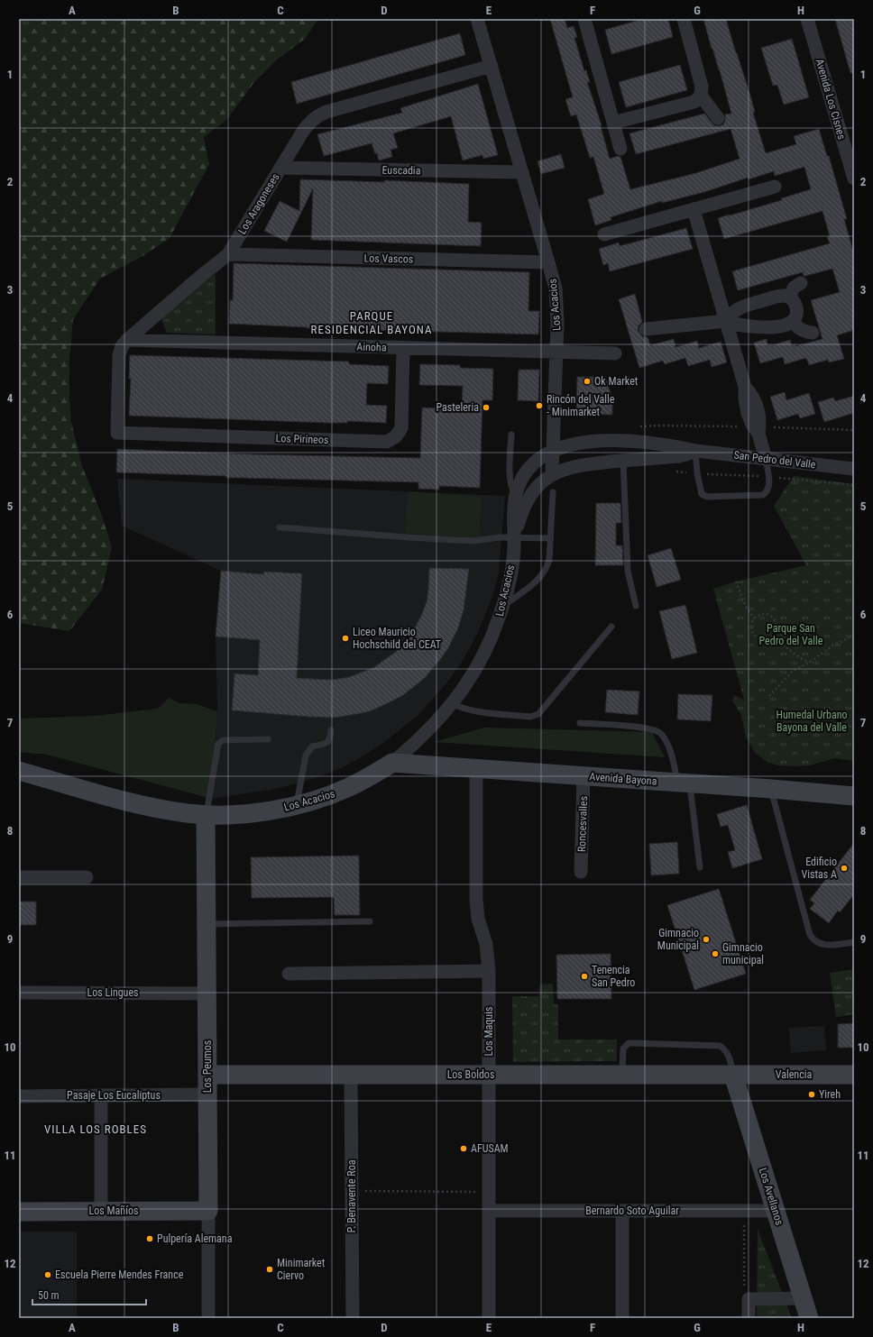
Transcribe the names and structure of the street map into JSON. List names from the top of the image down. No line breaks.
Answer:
{"streets":{"street":["Avenida Los Cisnes","Euscadia","Los Aragoneses","Los Vascos","Los Acacios","Ainoha","Los Pirineos","San Pedro del Valle","Avenida Bayona","Roncesvalles","Los Lingues","Los Maquis","Los Peumos","Los Boldos","Valencia","Pasaje Los Eucaliptus","P. Benavente Roa","Los Avellanos","Los Mañíos","Bernardo Soto Aguilar"]},"crossings":[["Euscadia","Los Aragoneses"],["Euscadia","Los Acacios"],["Los Aragoneses","Los Vascos"],["Los Aragoneses","Los Acacios"],["Los Aragoneses","Ainoha"],["Los Aragoneses","Los Pirineos"],["Los Vascos","Los Acacios"],["Los Acacios","Ainoha"],["Los Acacios","San Pedro del Valle"],["Los Acacios","Avenida Bayona"],["Los Acacios","Los Peumos"],["Ainoha","Los Pirineos"],["Avenida Bayona","Roncesvalles"],["Avenida Bayona","Los Maquis"],["Los Lingues","Los Peumos"],["Los Maquis","Los Boldos"],["Los Maquis","Bernardo Soto Aguilar"],["Los Peumos","Los Boldos"],["Los Peumos","Pasaje Los Eucaliptus"],["Los Peumos","Los Mañíos"],["Los Boldos","Valencia"],["Los Boldos","P. Benavente Roa"],["Los Boldos","Los Avellanos"],["Valencia","Los Avellanos"],["Los Avellanos","Bernardo Soto Aguilar"]],"districts":["PARQUE RESIDENCIAL BAYONA","VILLA LOS ROBLES"],"parks":["Parque San Pedro del Valle","Humedal Urbano Bayona del Valle"],"places":["Ok Market","Rincón del Valle - Minimarket","Pasteleria","Liceo Mauricio Hochschild del CEAT","Edificio Vistas A","Gimnacio Municipal","Gimnacio municipal","Tenencia San Pedro","Yireh","AFUSAM","Pulpería Alemana","Minimarket Ciervo","Escuela Pierre Mendes France"],"scale_bar":"50 m","grid":{"columns":["A","B","C","D","E","F","G","H"],"rows":["1","2","3","4","5","6","7","8","9","10","11","12"]}}
